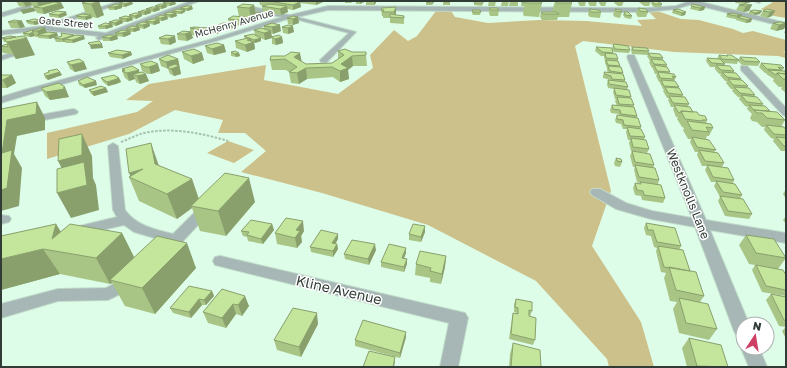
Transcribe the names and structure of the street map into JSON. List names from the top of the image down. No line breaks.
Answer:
{"streets":{"street":["Gate Street","McHenry Avenue","Westknolls Lane","Kline Avenue"]},"north":"top"}
